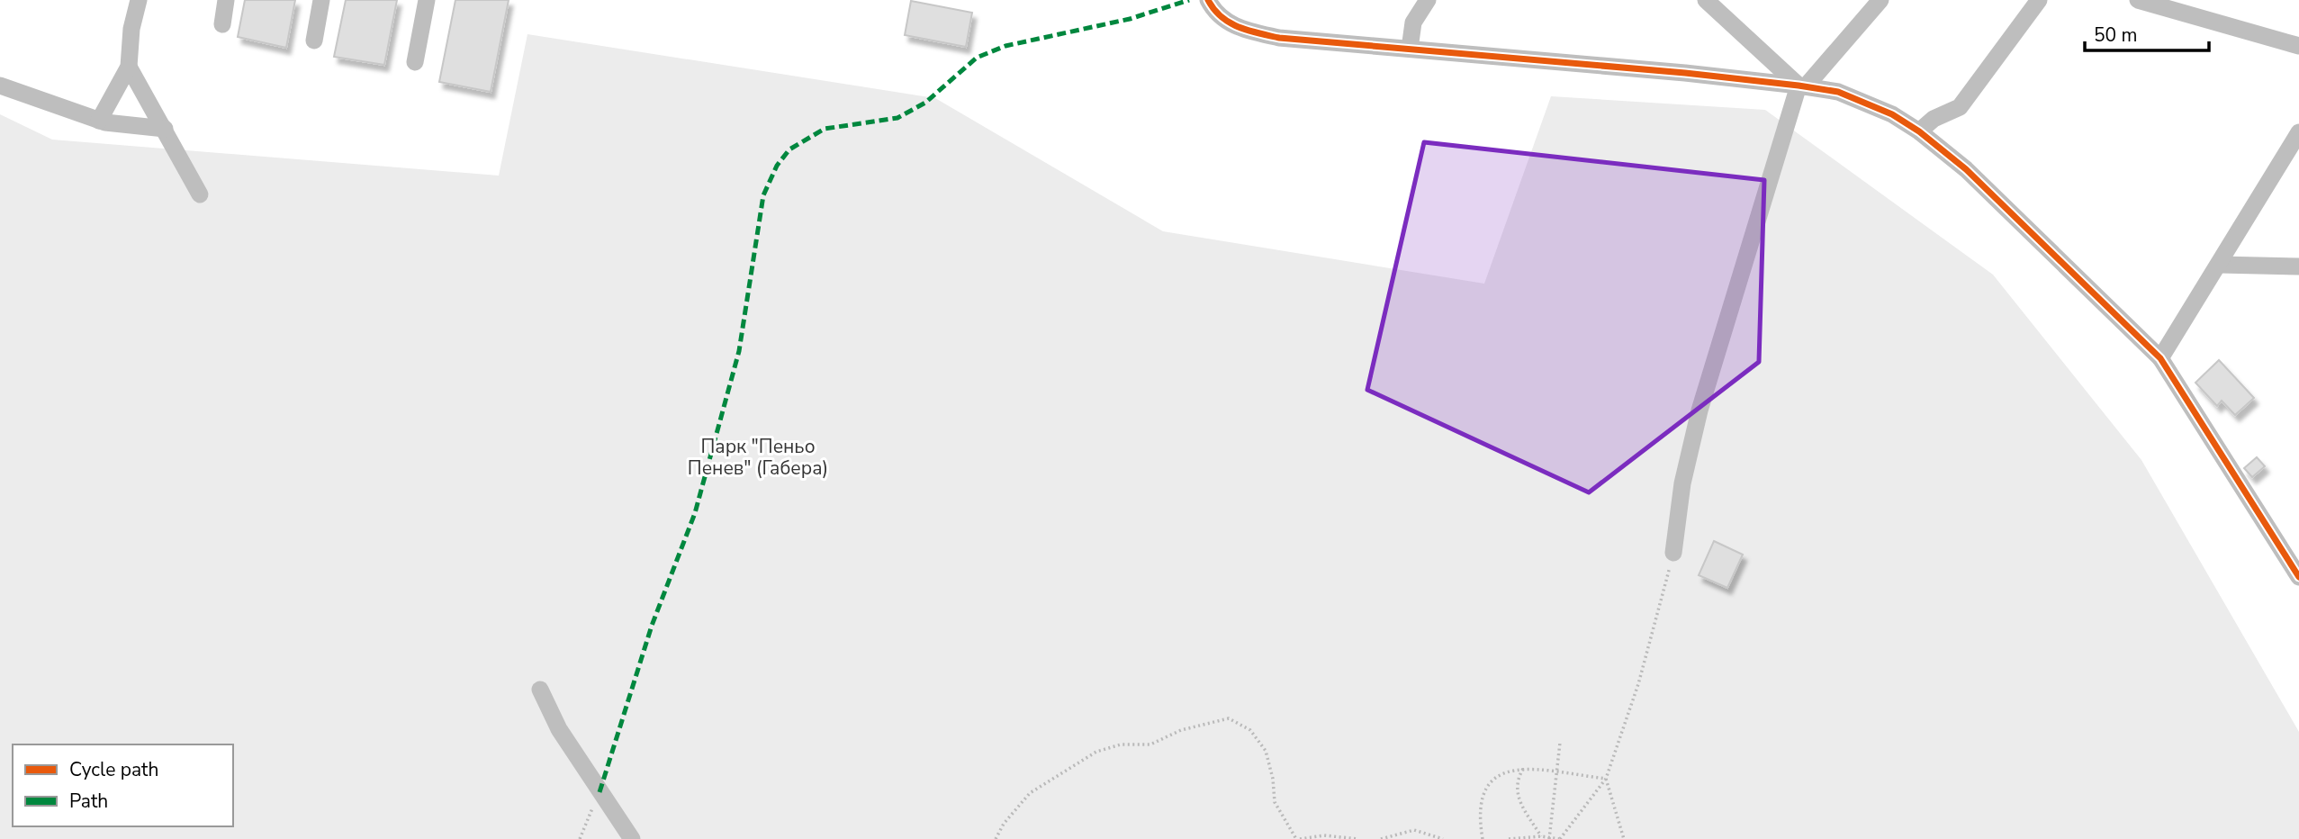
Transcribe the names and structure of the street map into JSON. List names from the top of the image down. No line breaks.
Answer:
{"parks":["Парк \"Пеньо Пенев\" (Габера)"],"legend":["Cycle path","Path"],"scale_bar":"50 m"}
